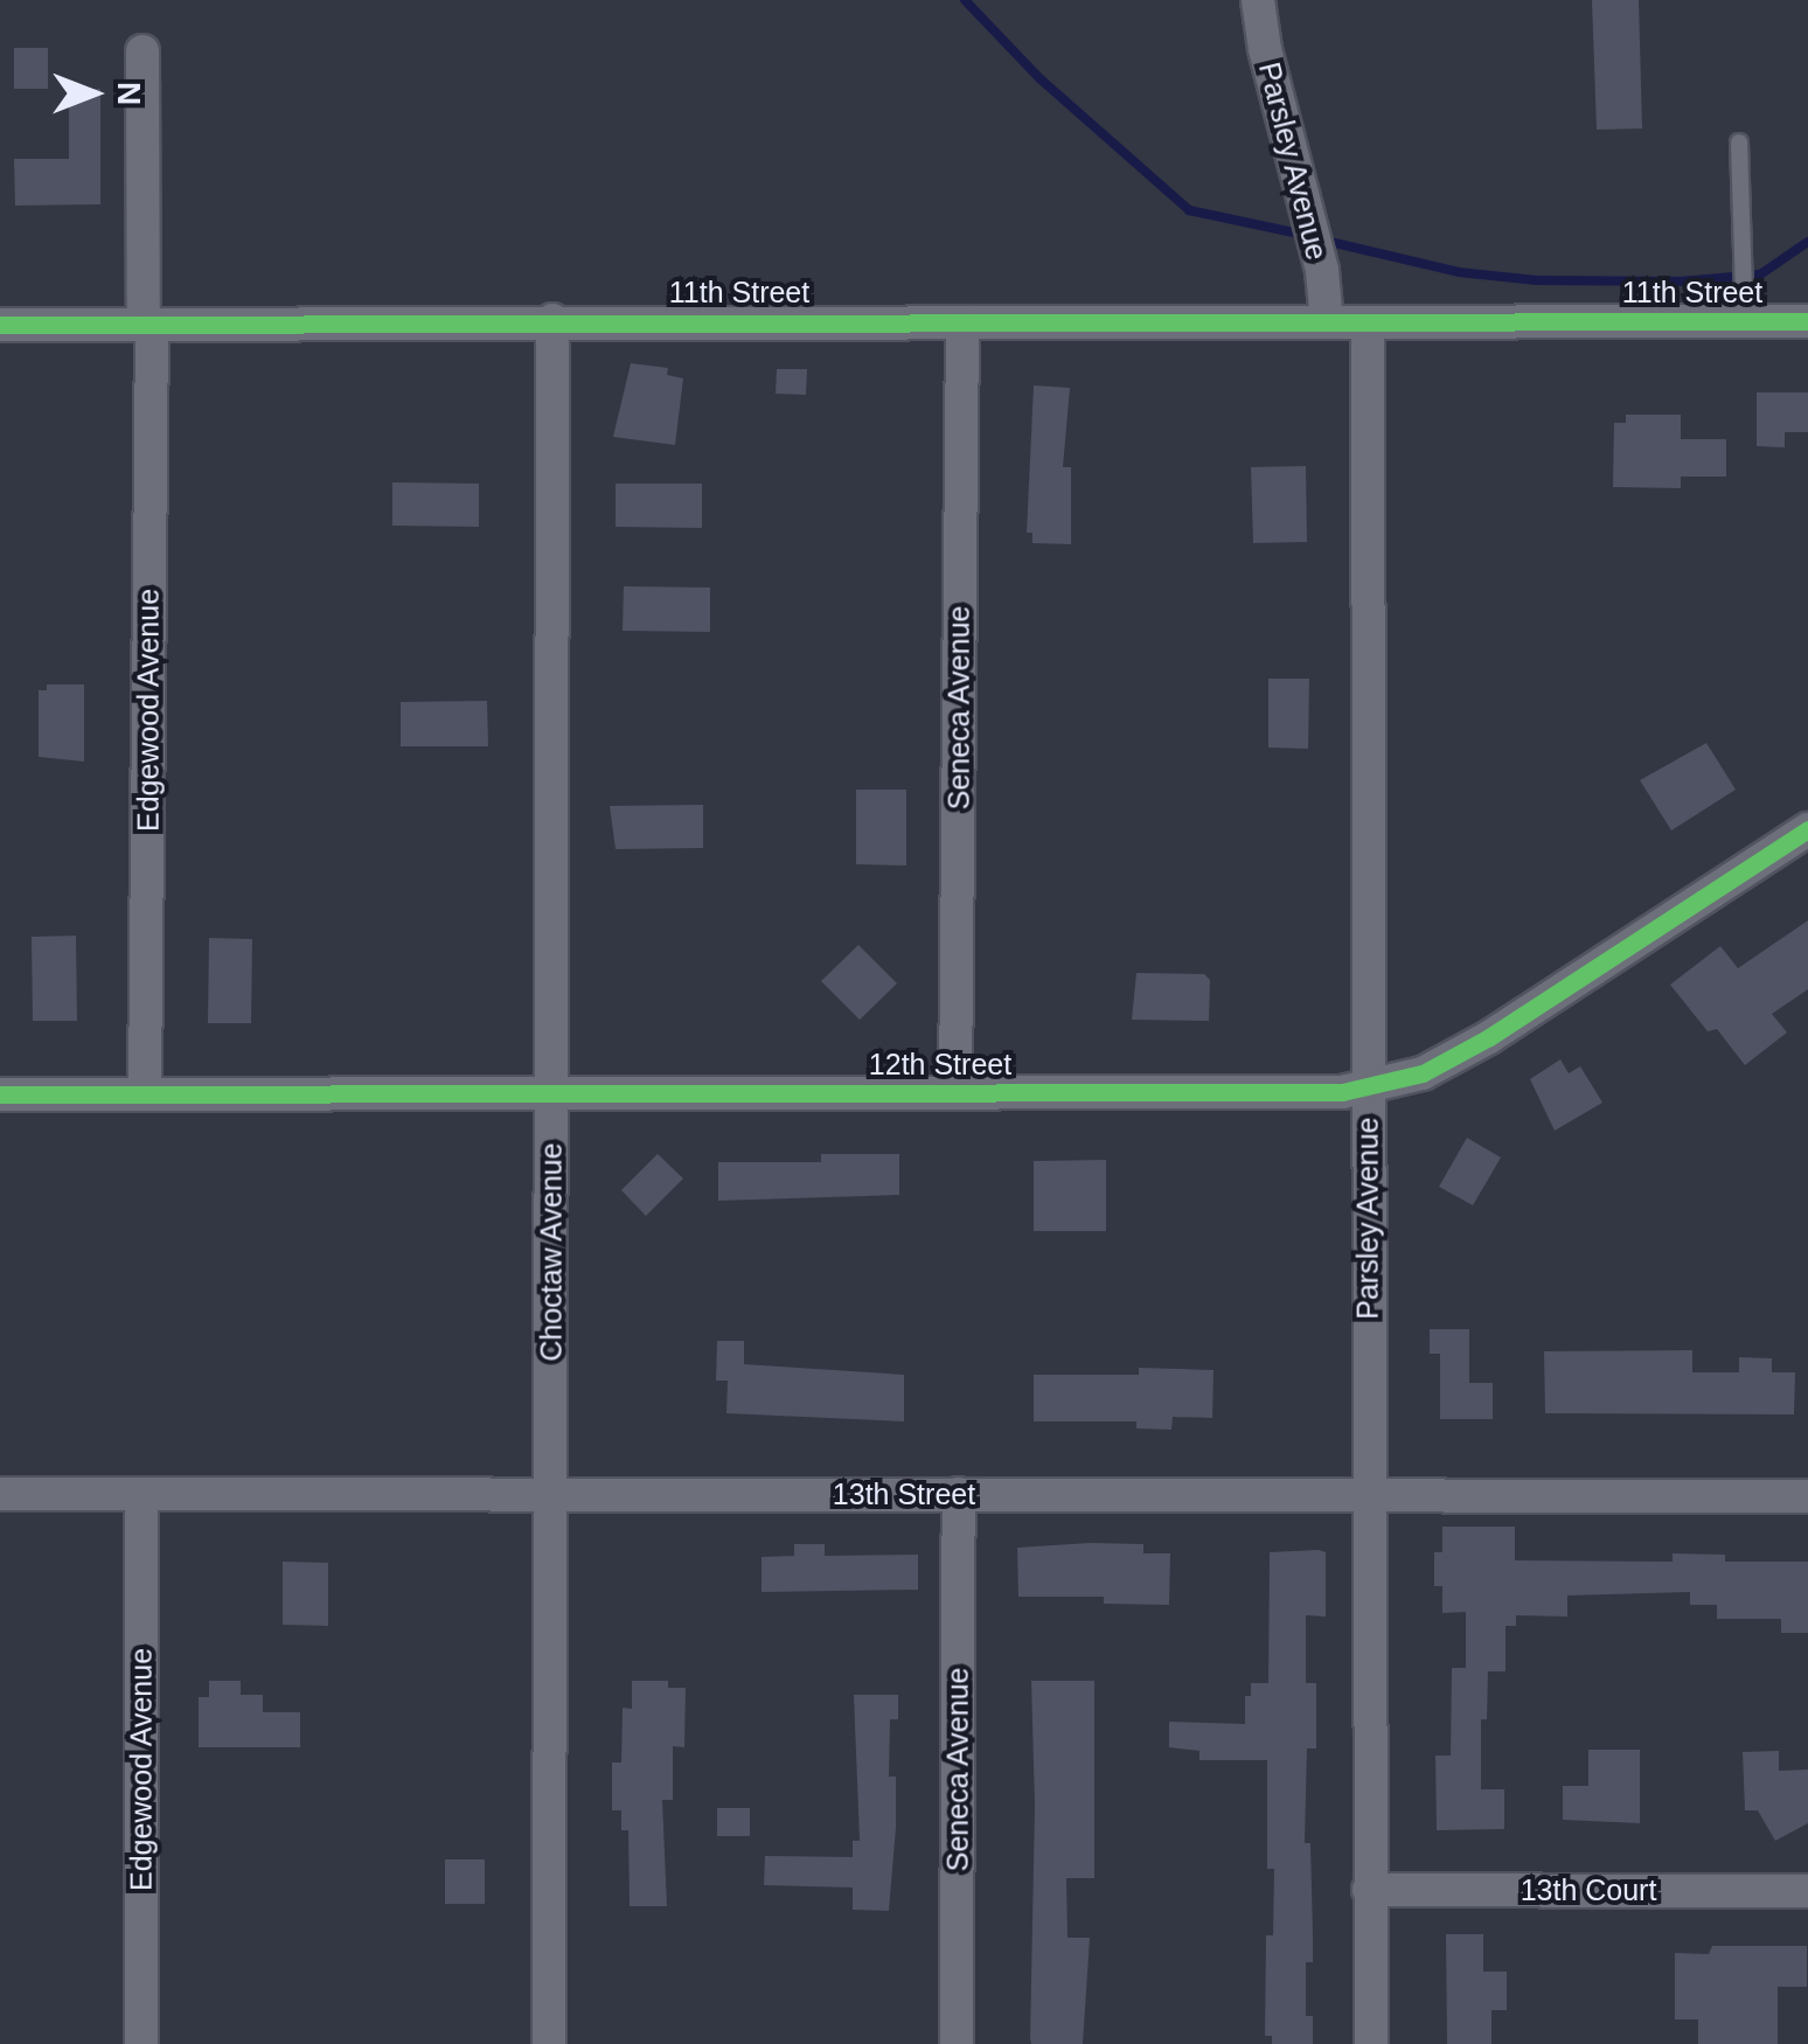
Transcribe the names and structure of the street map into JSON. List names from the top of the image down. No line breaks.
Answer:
{"streets":{"street":["Parsley Avenue","11th Street","Seneca Avenue","Edgewood Avenue","12th Street","Choctaw Avenue","13th Street","13th Court"]},"crossings":[["Parsley Avenue","11th Street"],["Parsley Avenue","12th Street"],["Parsley Avenue","13th Street"],["Parsley Avenue","13th Court"],["11th Street","Seneca Avenue"],["11th Street","Edgewood Avenue"],["11th Street","Choctaw Avenue"],["Seneca Avenue","12th Street"],["Seneca Avenue","13th Street"],["Edgewood Avenue","12th Street"],["Edgewood Avenue","13th Street"],["12th Street","Choctaw Avenue"],["Choctaw Avenue","13th Street"]],"north":"right"}
